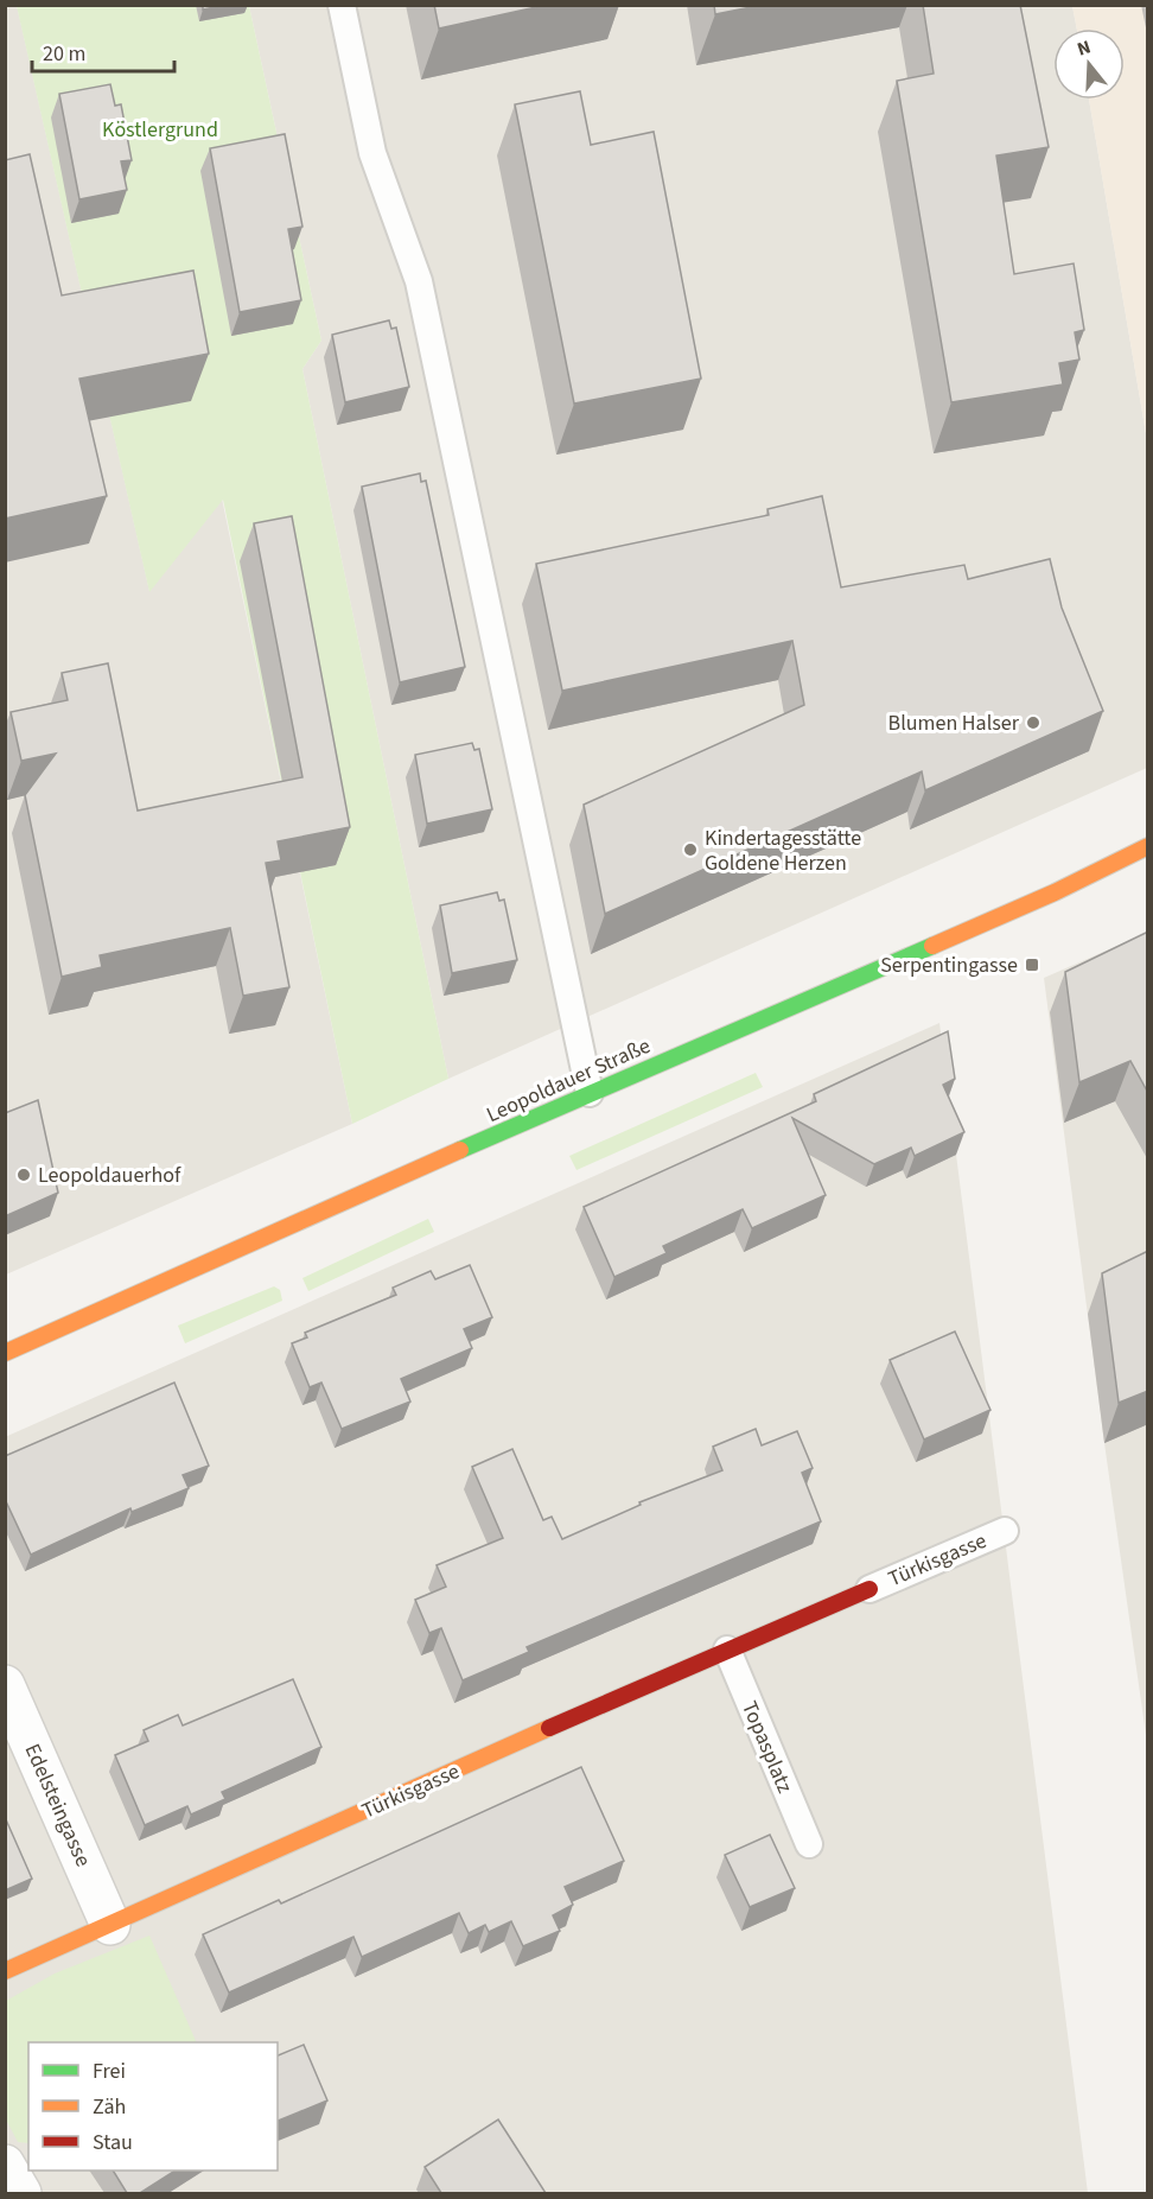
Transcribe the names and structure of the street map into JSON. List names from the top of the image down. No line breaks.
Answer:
{"streets":{"main road":["Leopoldauer Straße","Türkisgasse"],"street":["Edelsteingasse"],"lane":["Topasplatz"]},"crossings":[["Türkisgasse","Topasplatz"],["Türkisgasse","Edelsteingasse"]],"parks":["Köstlergrund"],"places":{"other":["Blumen Halser","Kindertagesstätte Goldene Herzen","Leopoldauerhof"],"transit":["Serpentingasse"]},"legend":["Frei","Zäh","Stau"],"scale_bar":"20 m","north":"top"}
